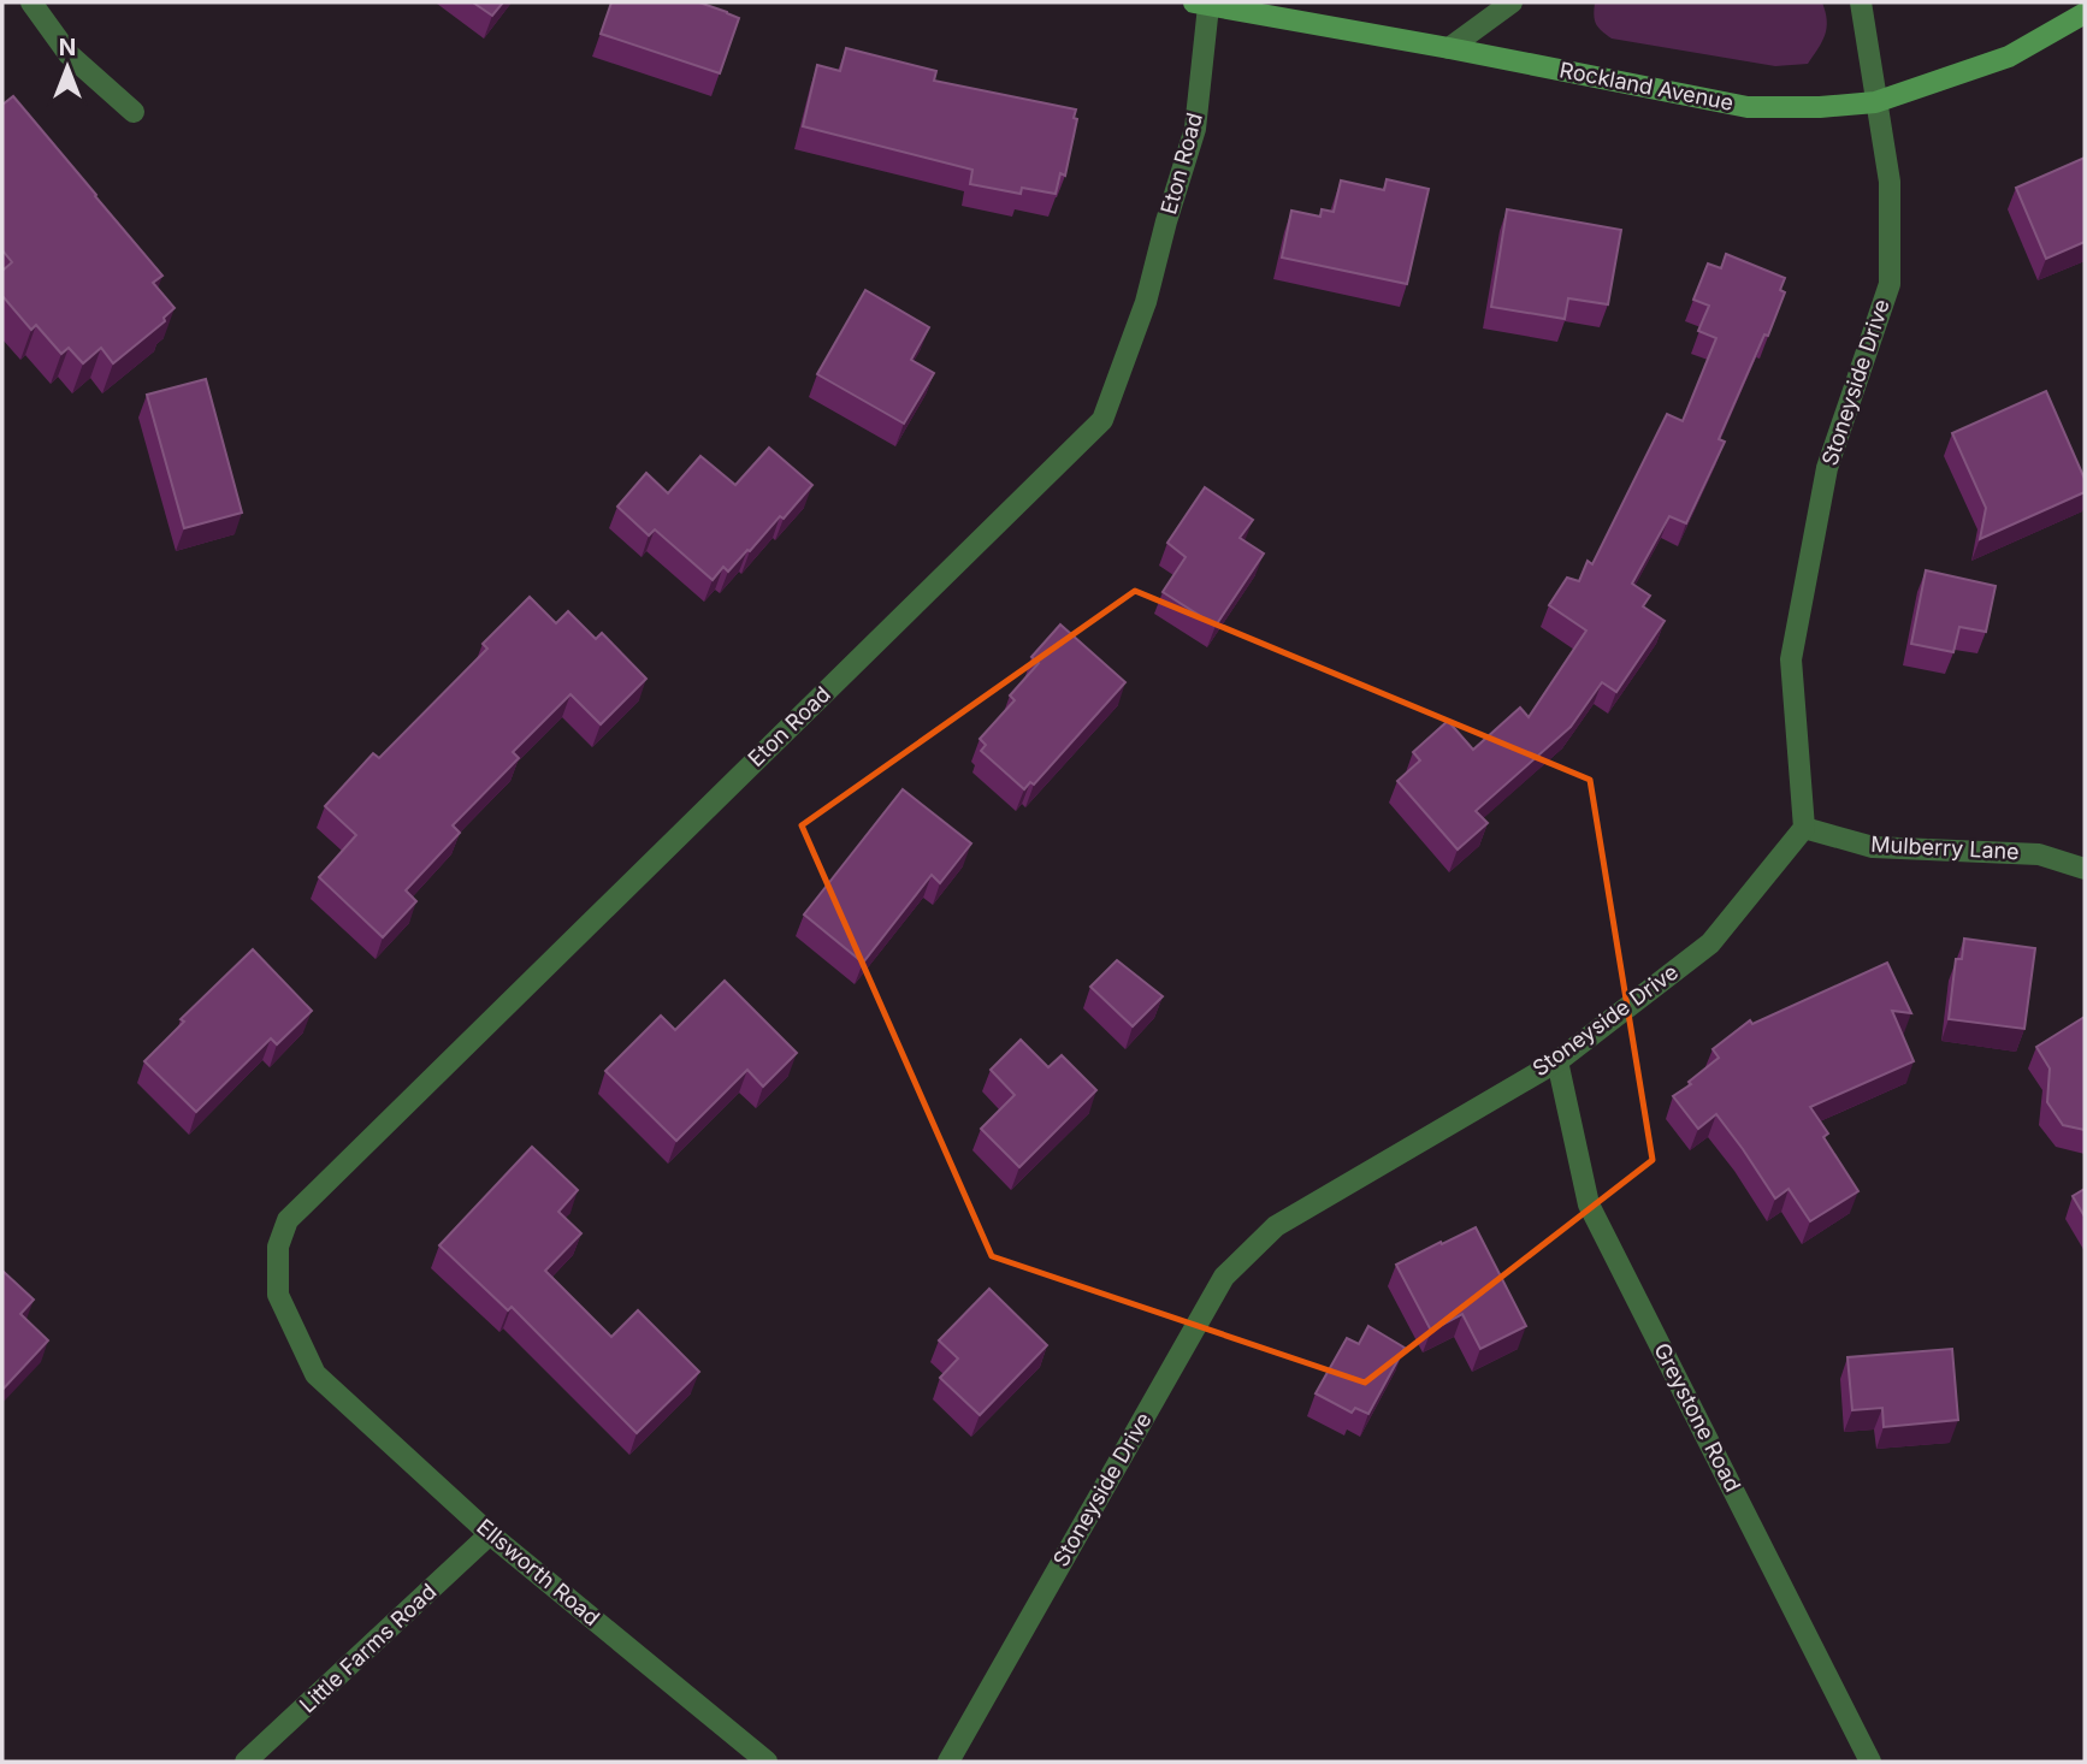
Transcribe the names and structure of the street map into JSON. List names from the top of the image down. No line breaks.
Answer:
{"streets":{"street":["Rockland Avenue","Eton Road","Stoneyside Drive","Mulberry Lane","Greystone Road","Ellsworth Road","Little Farms Road"]},"crossings":[["Rockland Avenue","Eton Road"],["Rockland Avenue","Stoneyside Drive"],["Eton Road","Ellsworth Road"],["Stoneyside Drive","Mulberry Lane"],["Stoneyside Drive","Greystone Road"],["Ellsworth Road","Little Farms Road"]],"north":"top"}
